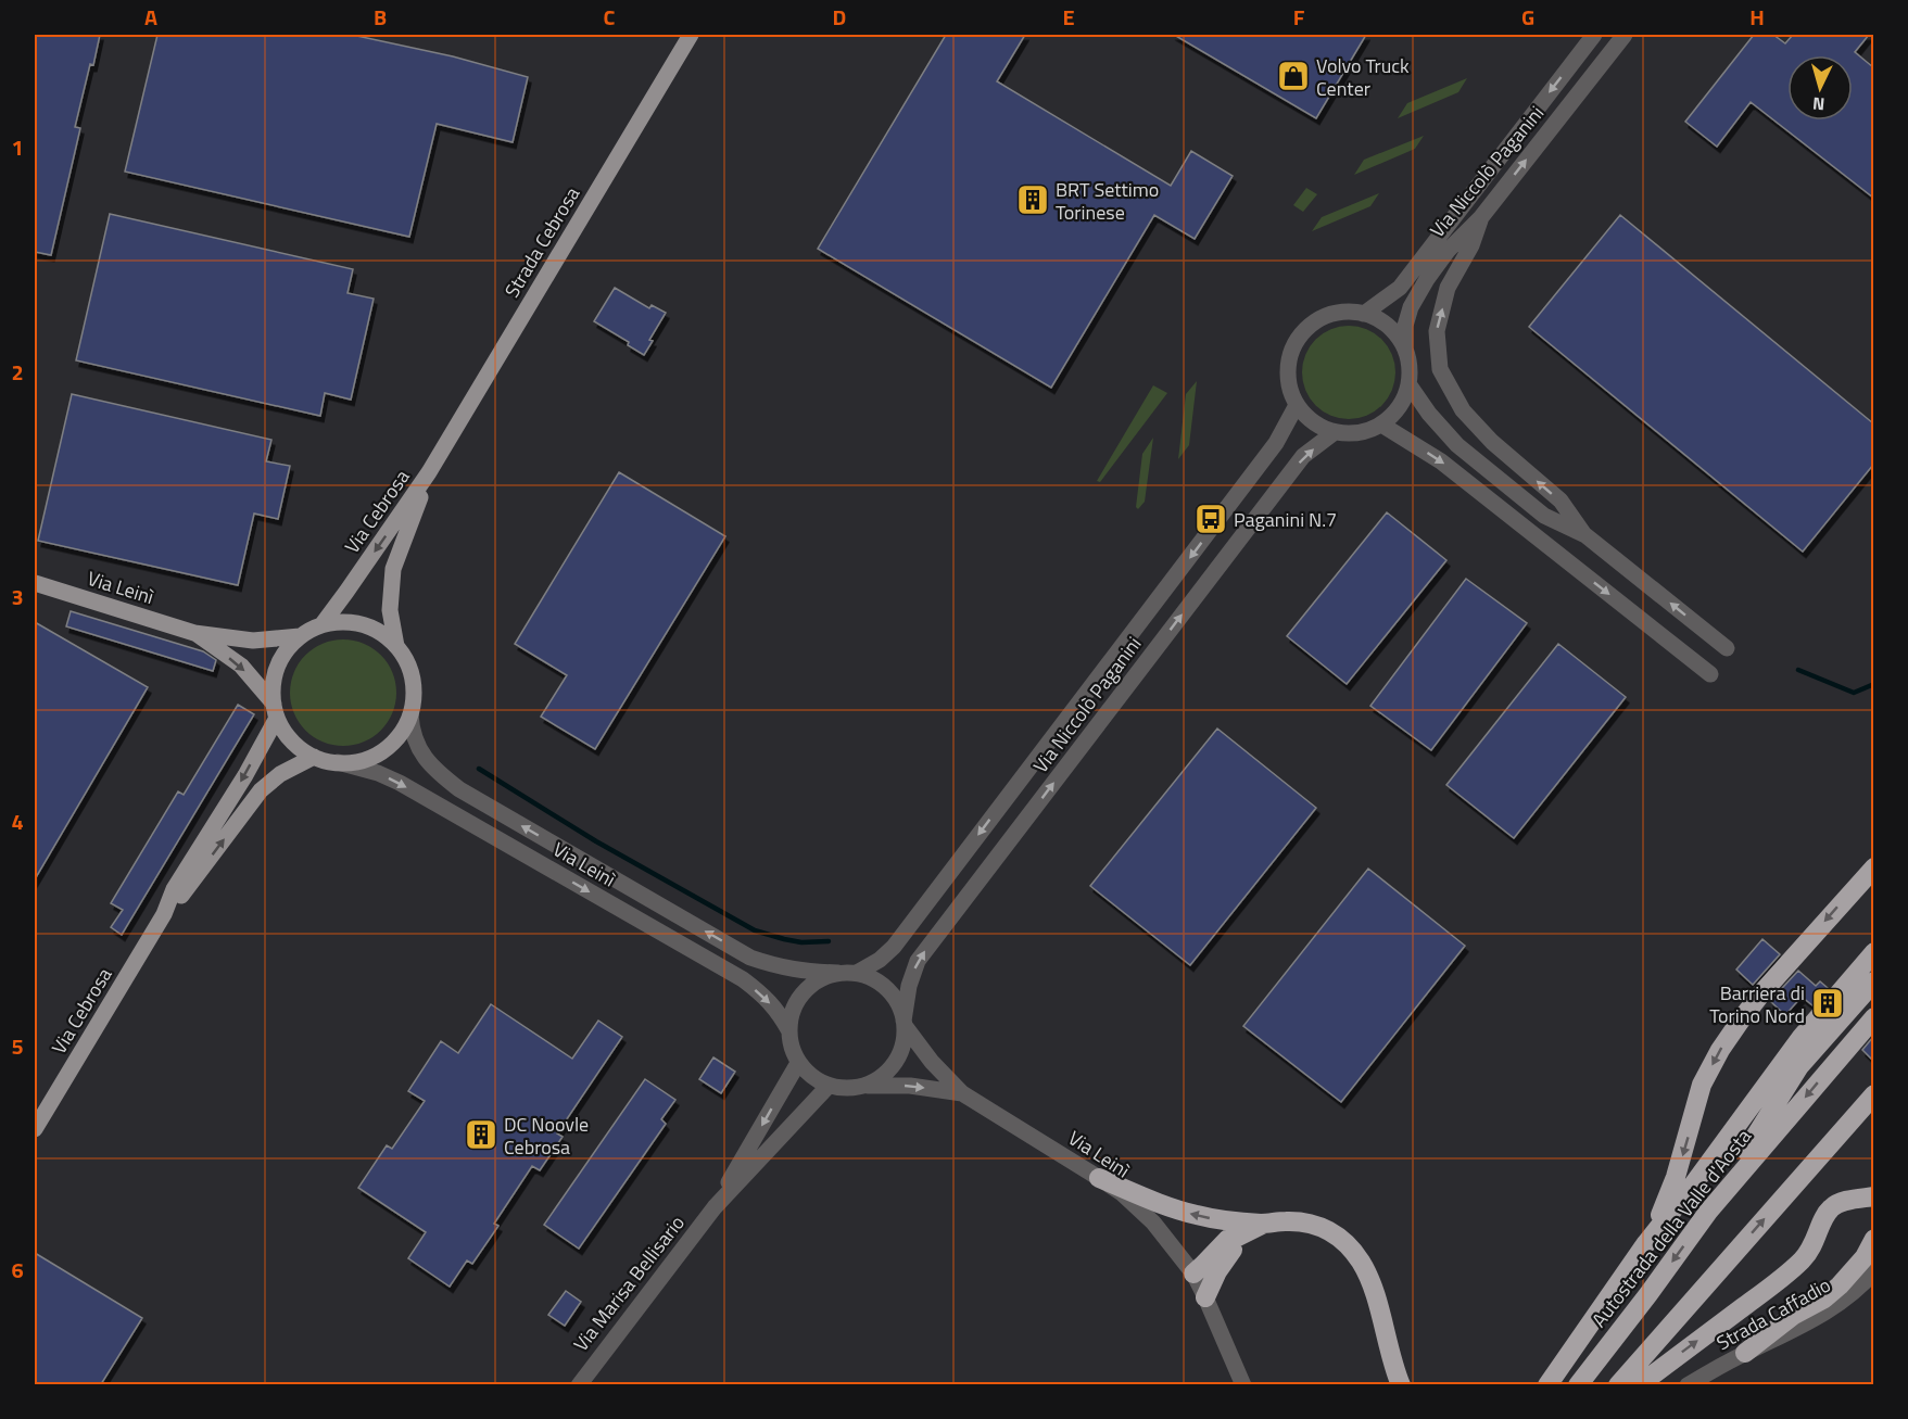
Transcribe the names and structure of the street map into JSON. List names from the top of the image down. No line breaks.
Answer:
{"streets":{"highway":["Autostrada della Valle d'Aosta"],"main road":["Strada Cebrosa","Via Cebrosa","Via Leinì"],"street":["Via Niccolò Paganini","Via Marisa Bellisario","Strada Caffadio"]},"crossings":[["Via Niccolò Paganini","Via Leinì"],["Via Niccolò Paganini","Via Marisa Bellisario"],["Strada Cebrosa","Via Cebrosa"],["Via Cebrosa","Via Leinì"],["Via Leinì","Via Marisa Bellisario"]],"places":{"shop":["Volvo Truck Center"],"building":["BRT Settimo Torinese","Barriera di Torino Nord","DC Noovle Cebrosa"],"bus stop":["Paganini N.7"]},"north":"bottom","grid":{"columns":["A","B","C","D","E","F","G","H"],"rows":["1","2","3","4","5","6"]}}
